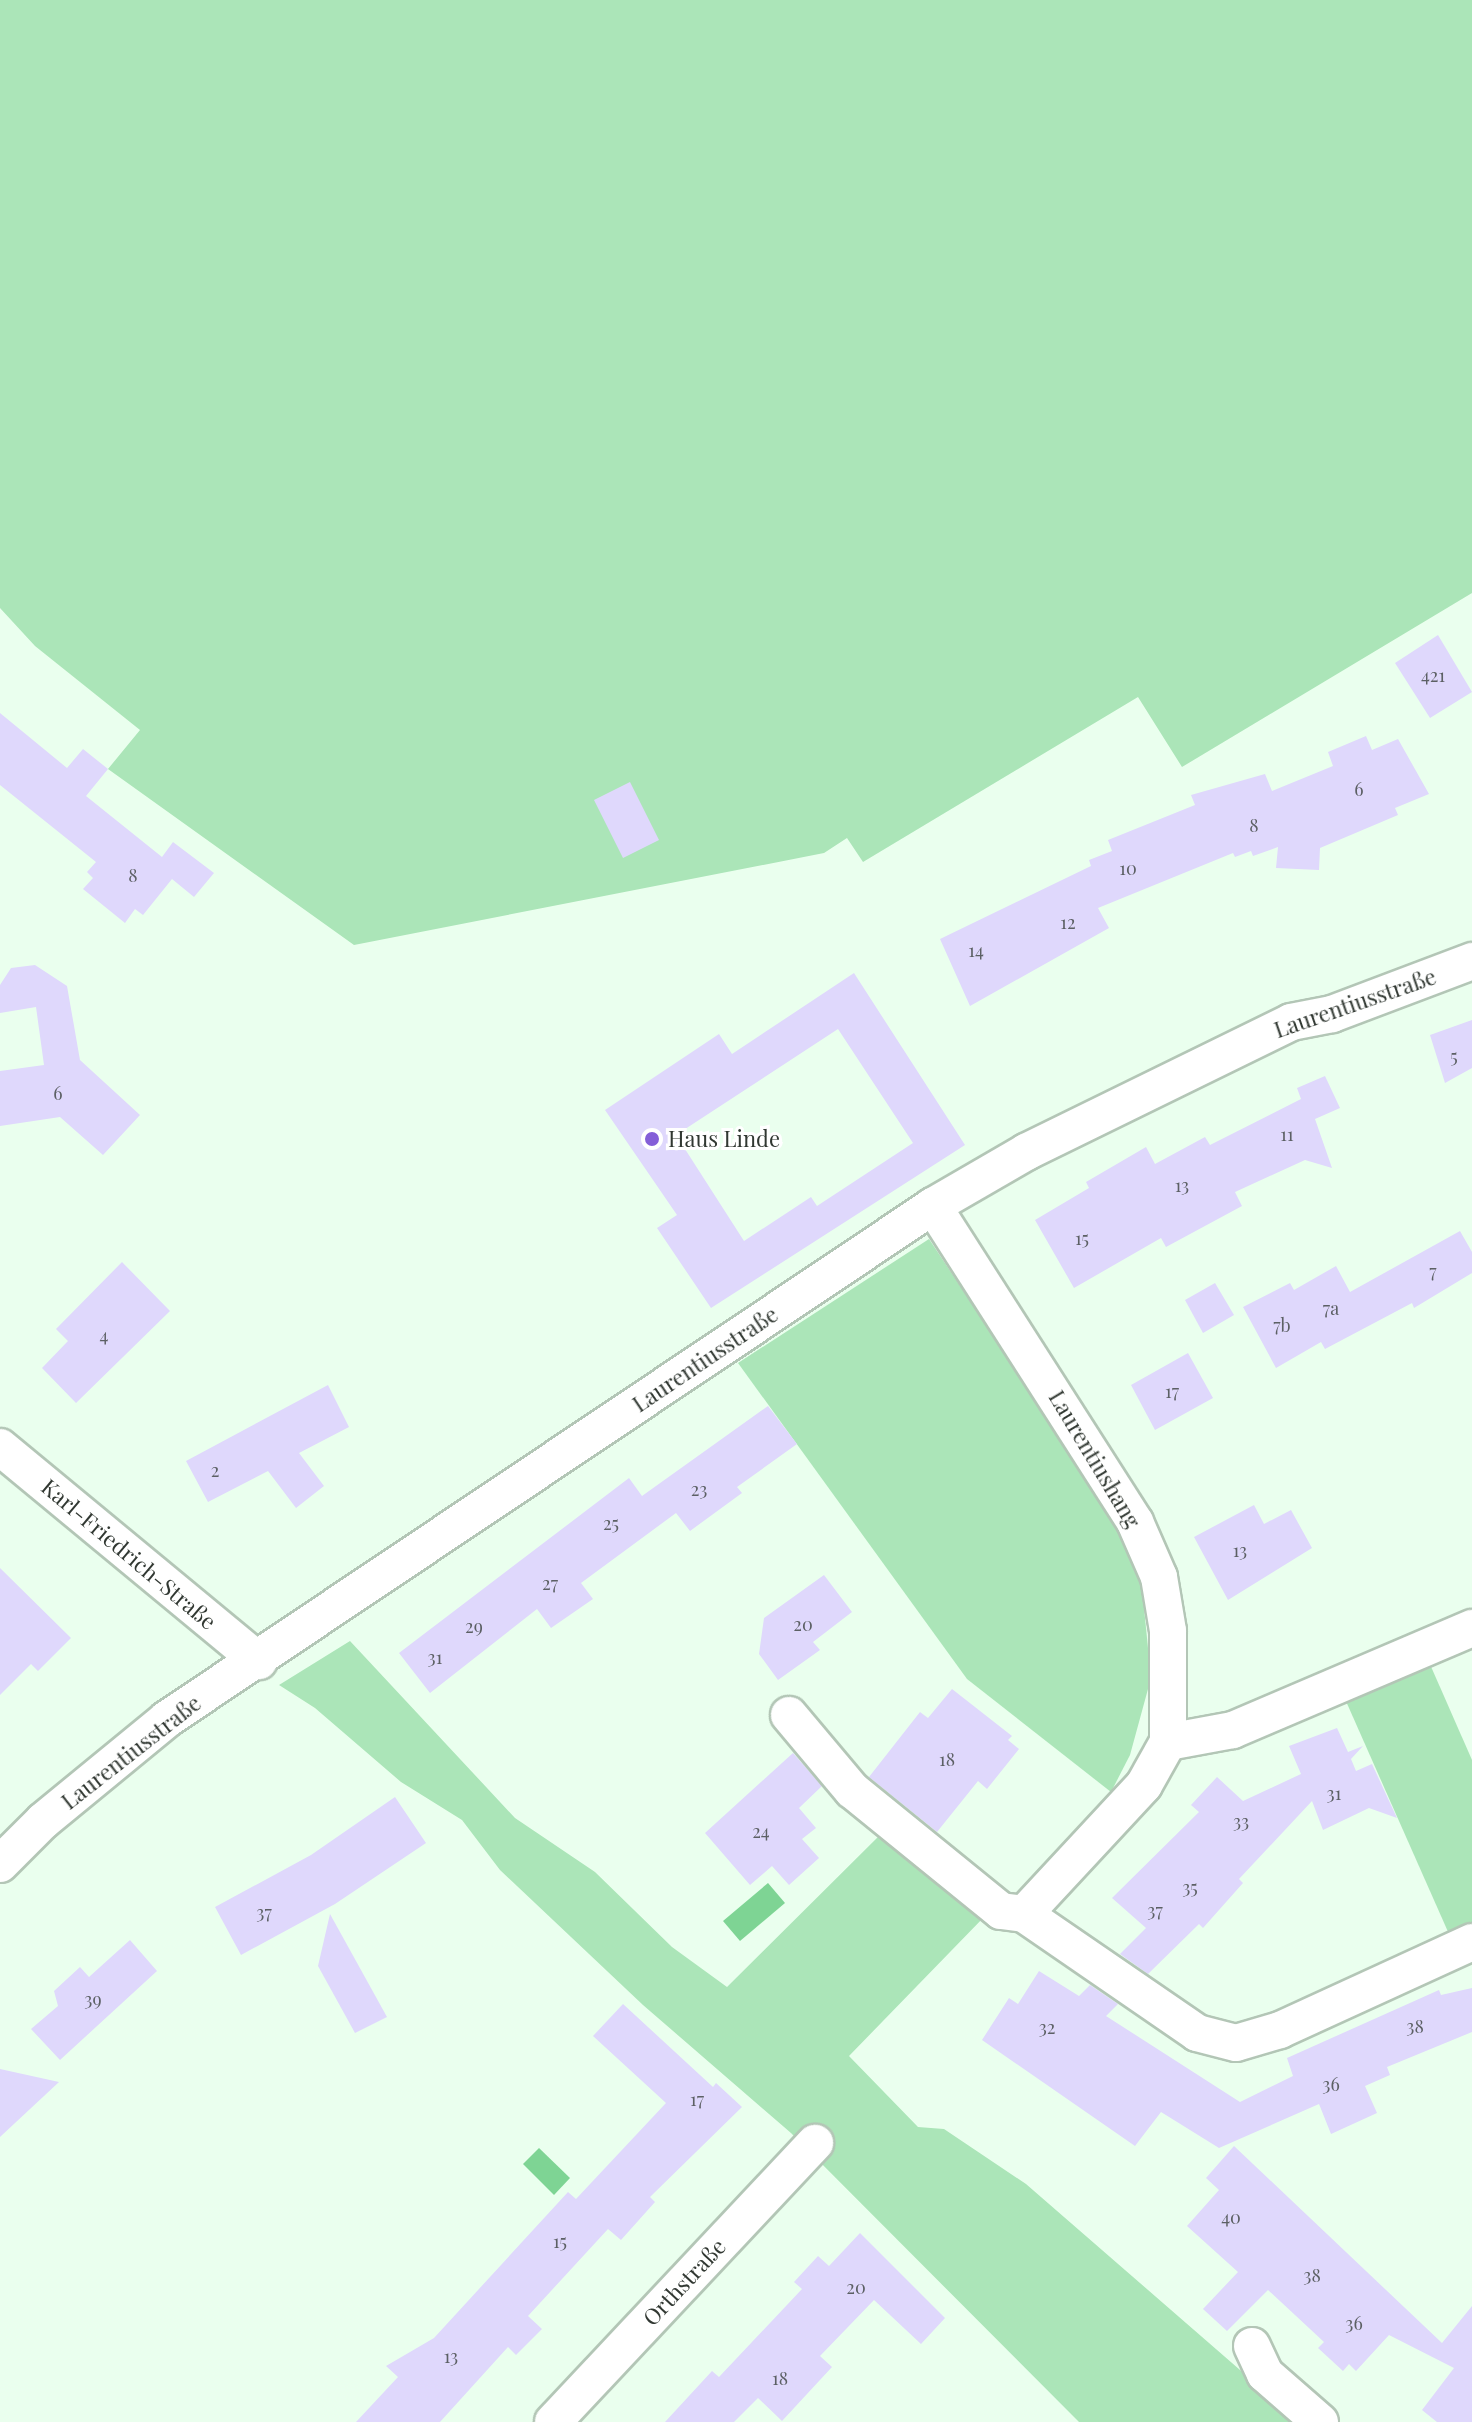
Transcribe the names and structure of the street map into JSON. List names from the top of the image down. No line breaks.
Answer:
{"streets":{"street":["Laurentiusstraße","Laurentiushang","Karl-Friedrich-Straße","Orthstraße"]},"crossings":[["Laurentiusstraße","Laurentiushang"],["Laurentiusstraße","Karl-Friedrich-Straße"]],"places":["Haus Linde"],"house_numbers":["421","6","8","10","8","12","14","5","6","11","13","15","7","7a","7b","4","17","2","23","25","13","27","20","29","31","18","31","33","24","35","37","37","39","38","32","36","17","40","15","38","20","36","13","18"]}
